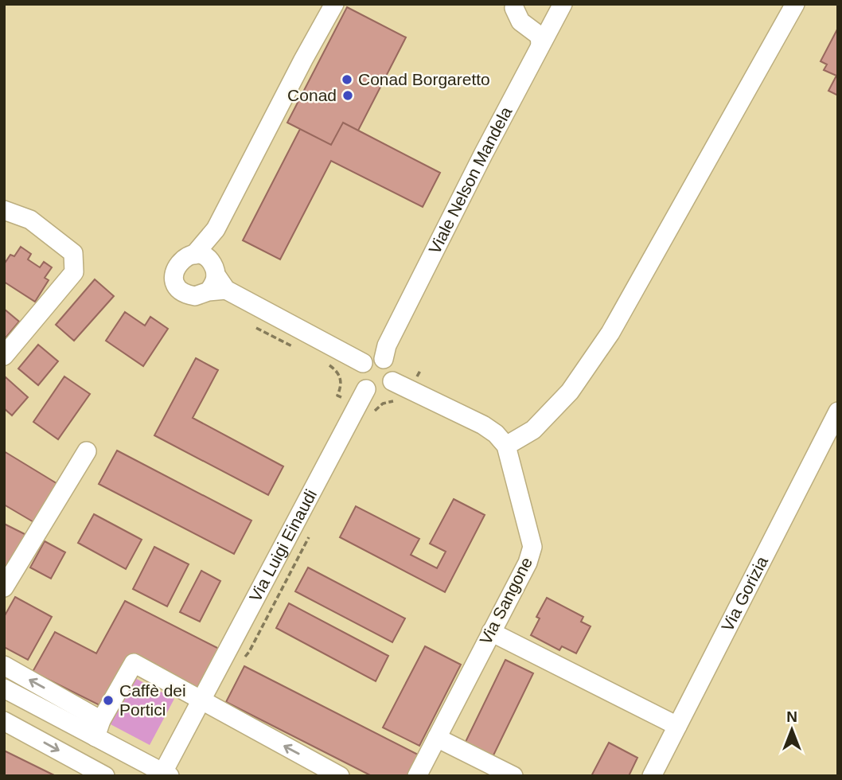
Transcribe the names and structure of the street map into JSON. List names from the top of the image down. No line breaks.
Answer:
{"streets":{"street":["Viale Nelson Mandela","Via Luigi Einaudi","Via Gorizia","Via Sangone"]},"crossings":[["Viale Nelson Mandela","Via Luigi Einaudi"]],"places":["Conad Borgaretto","Conad","Caffè dei Portici"],"north":"top"}
